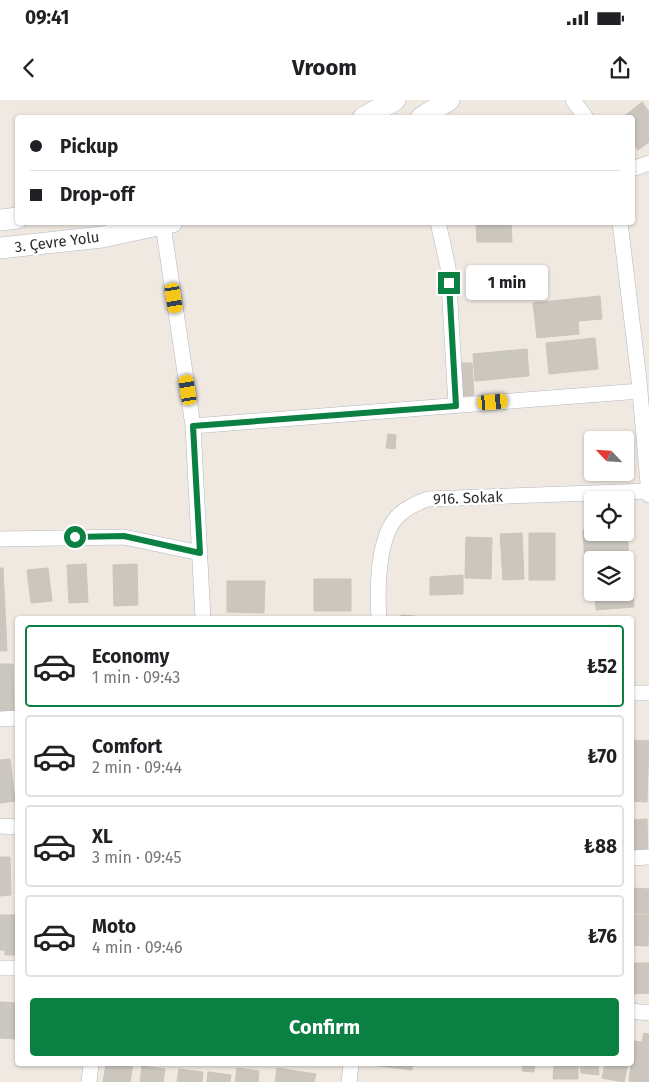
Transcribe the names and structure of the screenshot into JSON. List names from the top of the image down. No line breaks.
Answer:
{"streets":{"main road":["3. Çevre Yolu"],"street":["916. Sokak"]},"north":"top left","page":{"status":"09:41","header":"Vroom","banner":["Pickup","Drop-off"],"bubble":"1 min","list":[{"name":"Economy","note":"1 min · 09:43","value":"₺52"},{"name":"Comfort","note":"2 min · 09:44","value":"₺70"},{"name":"XL","note":"3 min · 09:45","value":"₺88"},{"name":"Moto","note":"4 min · 09:46","value":"₺76"}],"buttons":"Confirm"}}
